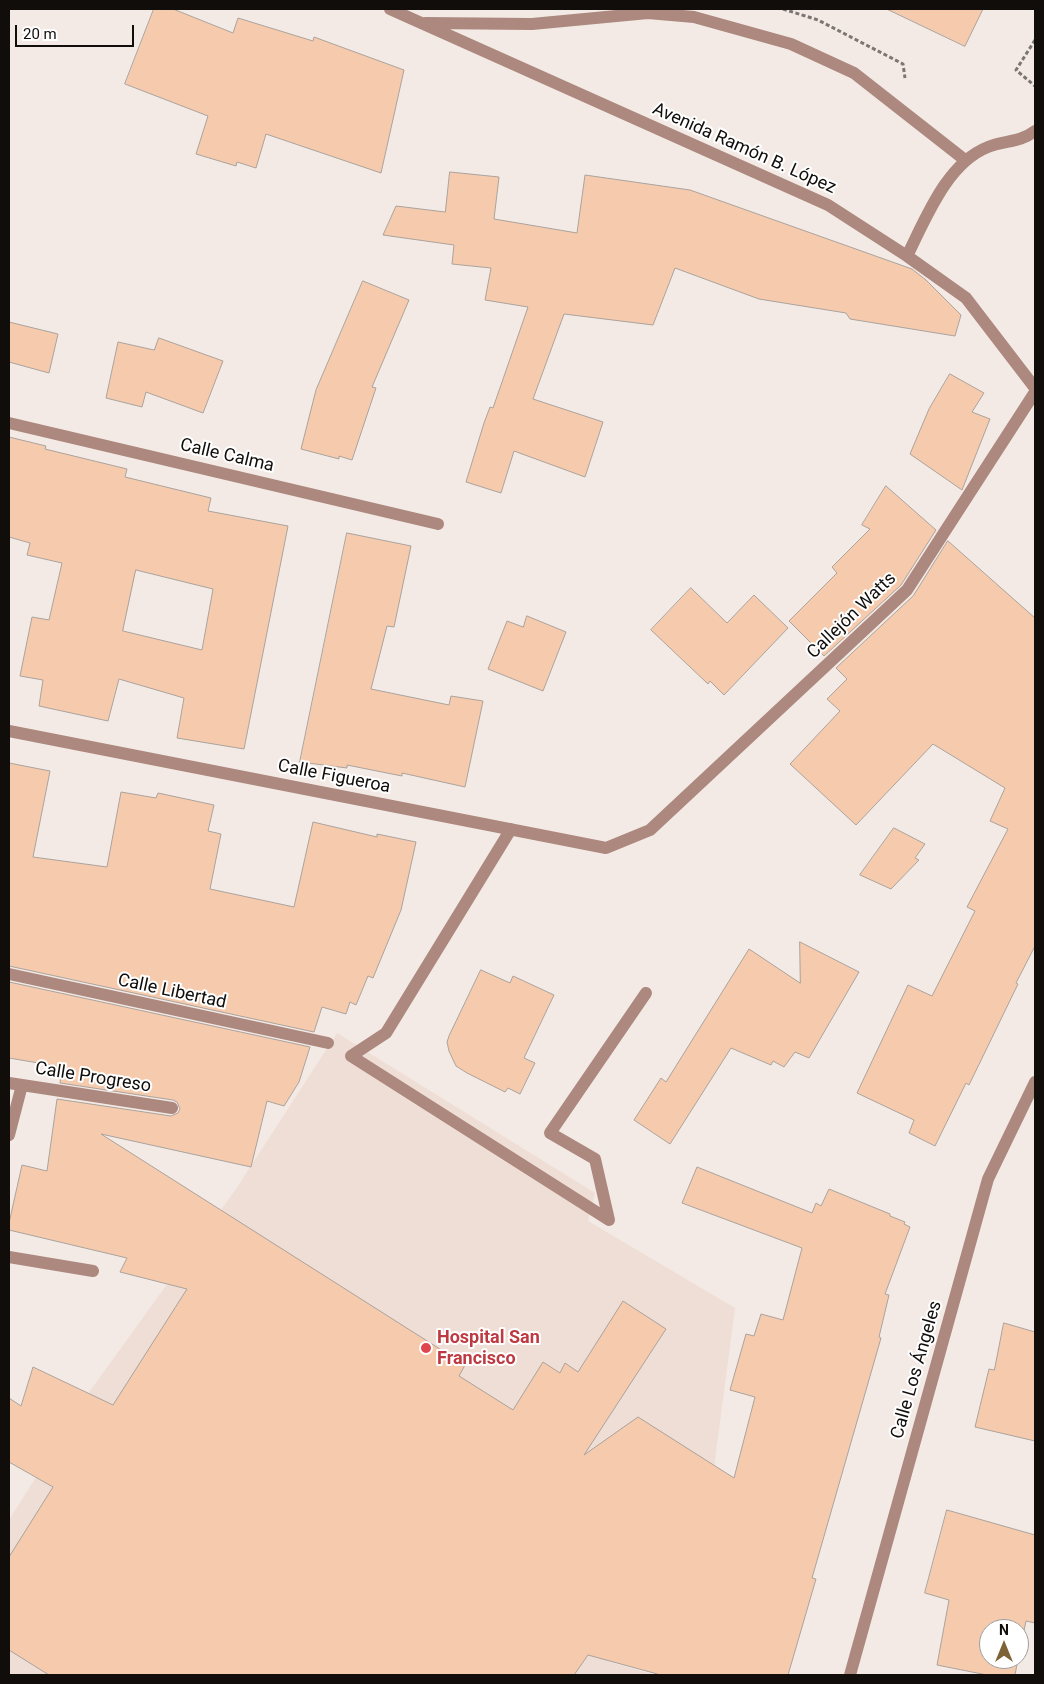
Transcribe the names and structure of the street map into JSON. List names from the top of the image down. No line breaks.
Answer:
{"streets":{"street":["Avenida Ramón B. López","Calle Calma","Callejón Watts","Calle Figueroa","Calle Libertad","Calle Progreso","Calle Los Ángeles"]},"crossings":[["Avenida Ramón B. López","Callejón Watts"],["Callejón Watts","Calle Figueroa"]],"places":["Hospital San Francisco"],"scale_bar":"20 m","north":"top"}
